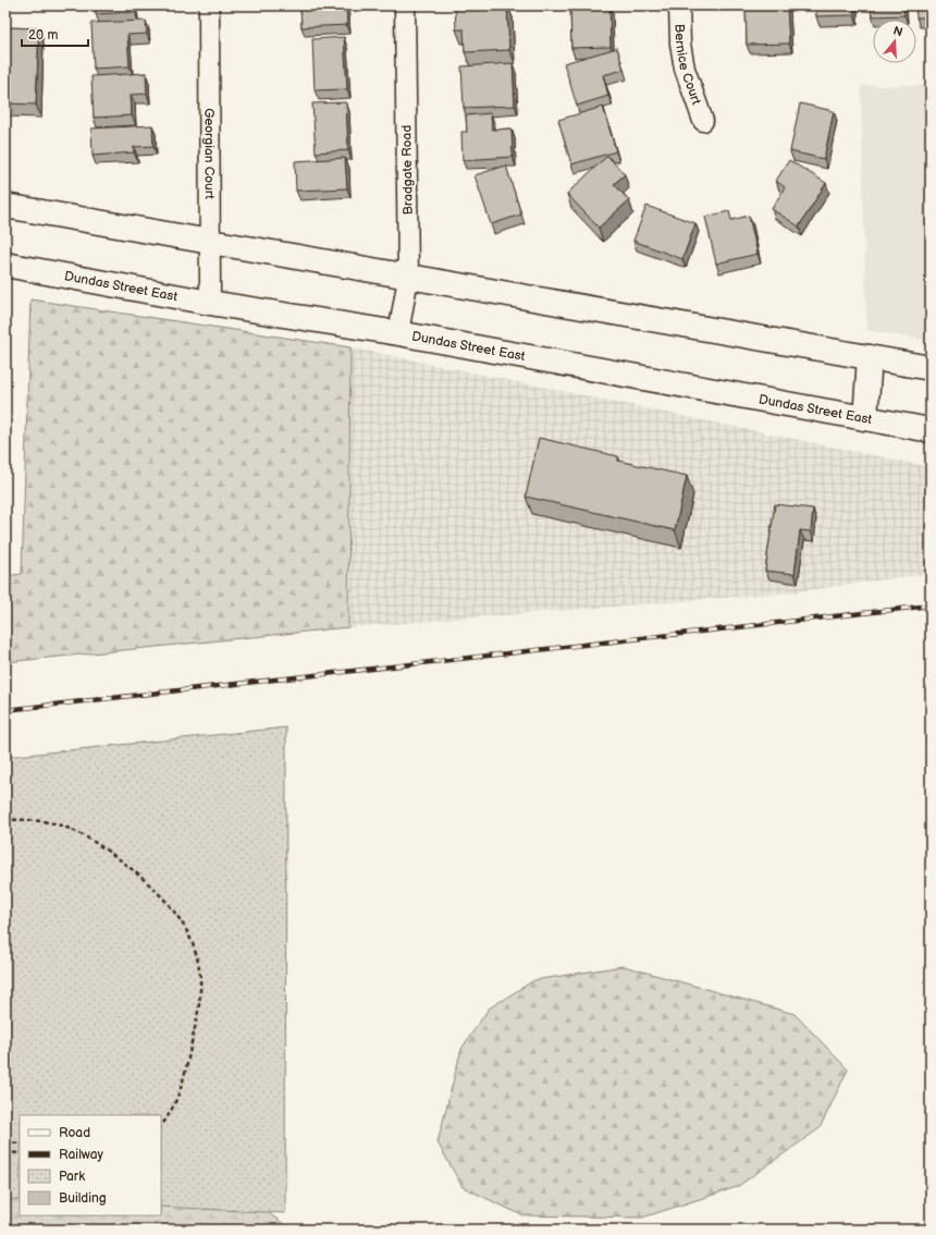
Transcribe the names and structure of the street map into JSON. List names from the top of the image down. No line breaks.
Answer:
{"streets":{"main road":["Dundas Street East"],"street":["Bernice Court","Georgian Court","Bradgate Road"]},"crossings":[["Georgian Court","Dundas Street East"],["Bradgate Road","Dundas Street East"]],"legend":["Road","Railway","Park","Building"],"scale_bar":"20 m","north":"top"}
